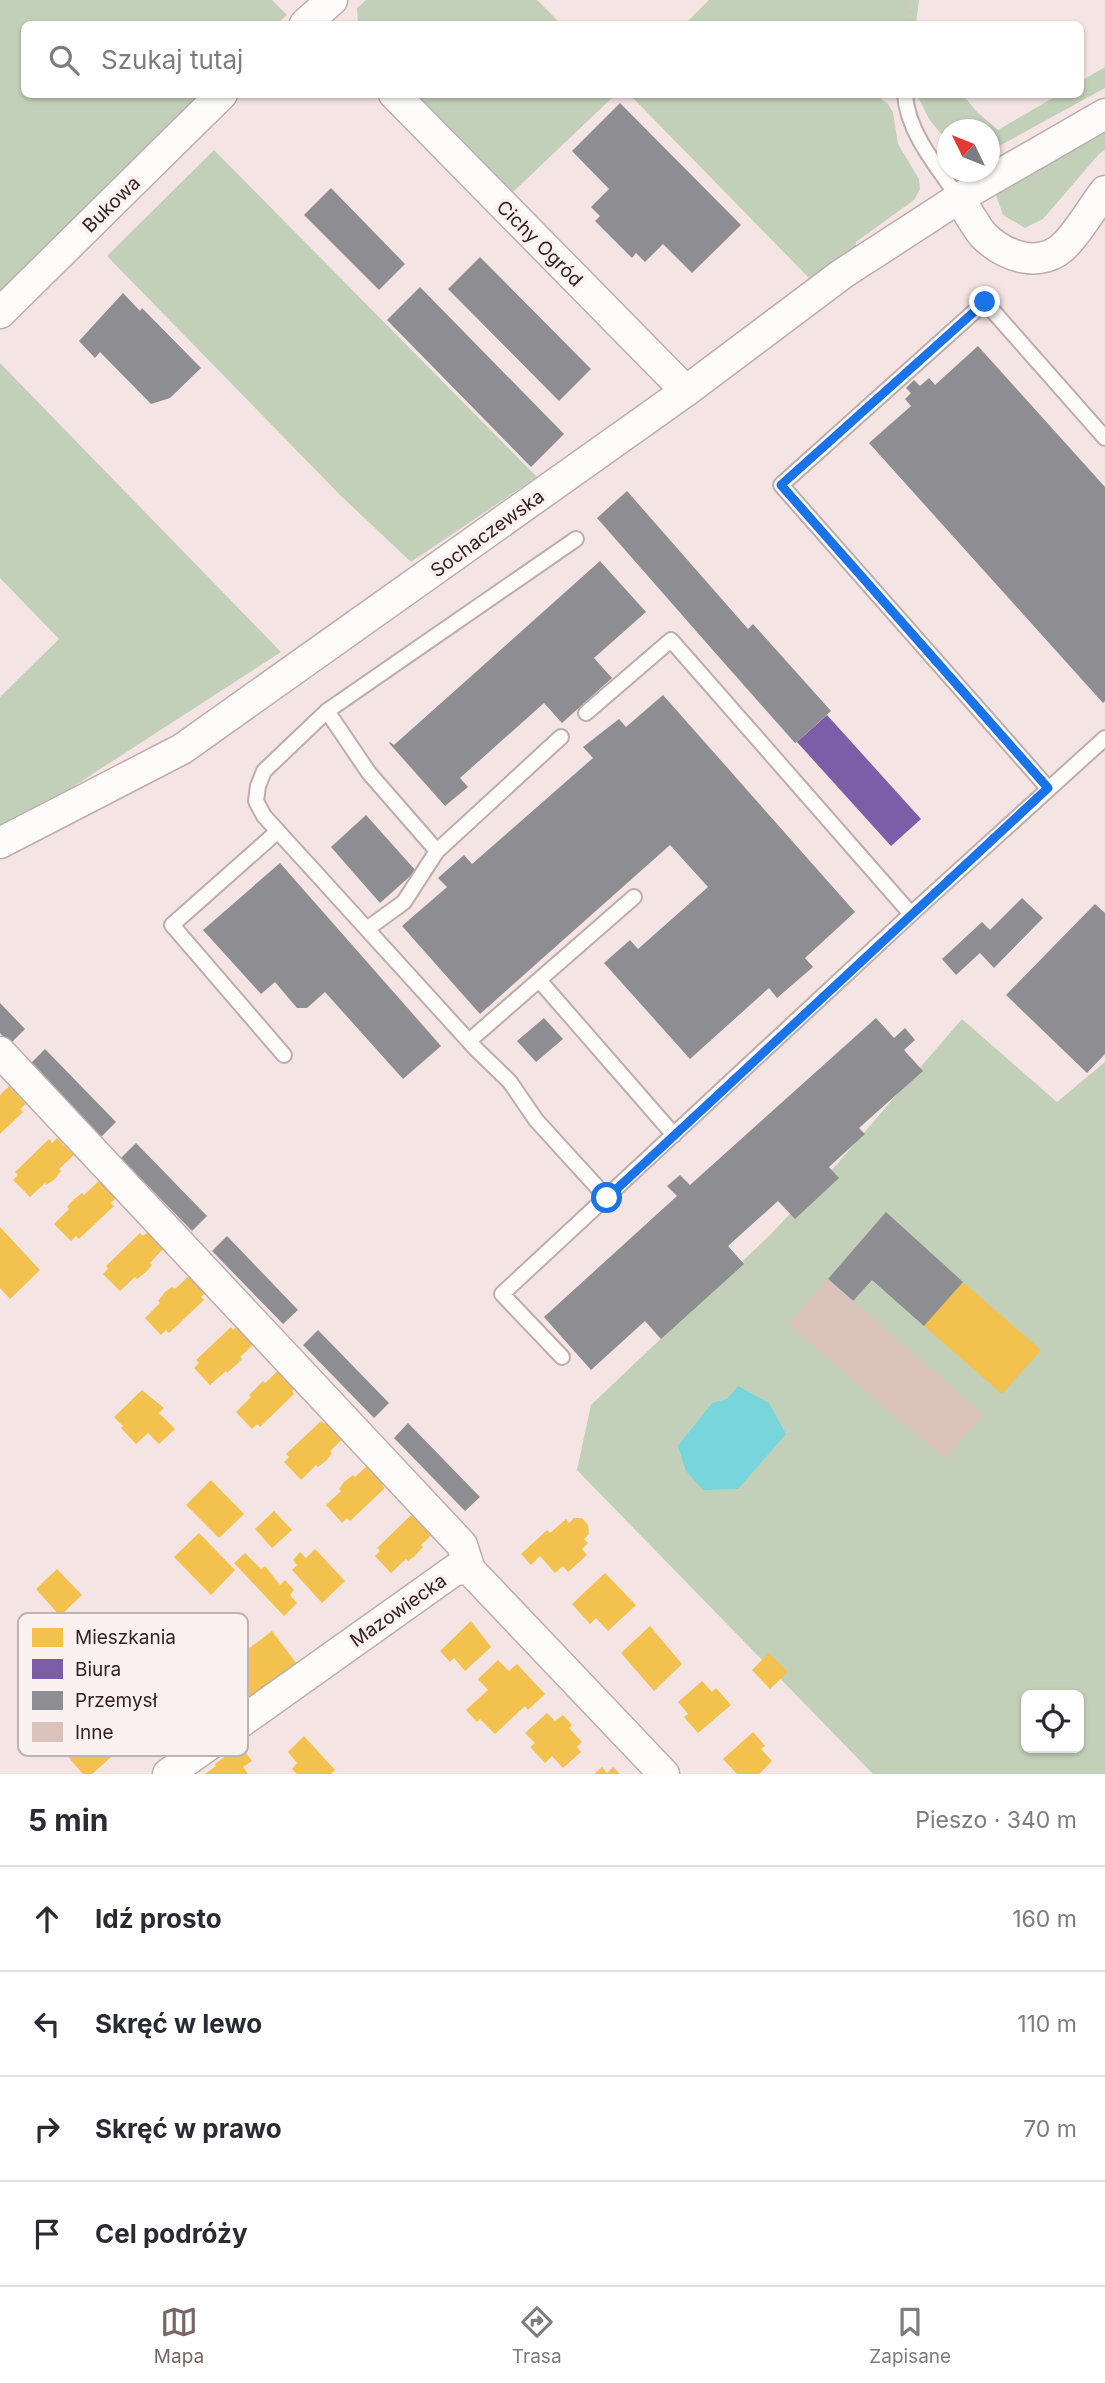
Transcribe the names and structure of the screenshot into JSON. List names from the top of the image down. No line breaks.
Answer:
{"streets":{"street":["Bukowa","Cichy Ogród","Sochaczewska","Mazowiecka"]},"crossings":[["Cichy Ogród","Sochaczewska"]],"legend":["Mieszkania","Biura","Przemysł","Inne"],"north":"top left","page":{"search":"Szukaj tutaj","heading":["5 min","Pieszo · 340 m"],"list":[["Idź prosto","160 m"],["Skręć w lewo","110 m"],["Skręć w prawo","70 m"],"Cel podróży"],"nav":["Mapa","Trasa","Zapisane"]}}
